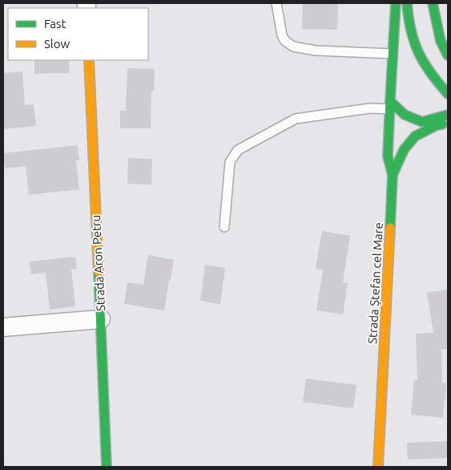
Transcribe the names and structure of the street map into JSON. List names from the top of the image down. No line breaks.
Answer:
{"streets":{"street":["Strada Aron Petru","Strada Ștefan cel Mare"]},"legend":["Fast","Slow"]}
